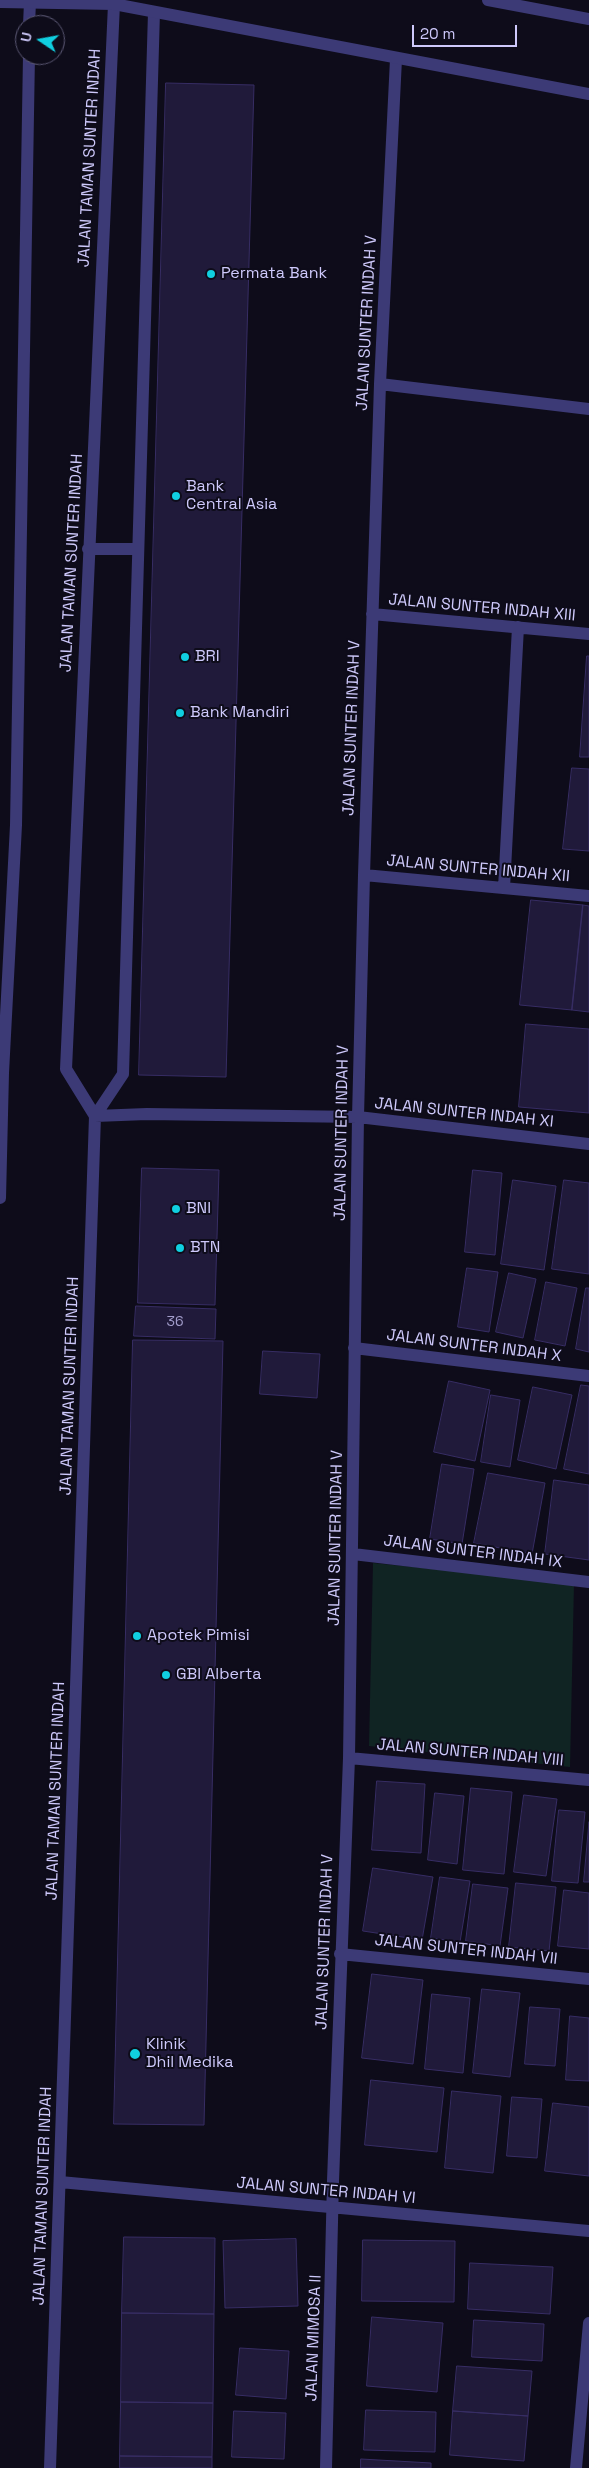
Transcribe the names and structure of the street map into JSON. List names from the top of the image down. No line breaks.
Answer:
{"streets":{"street":["JALAN TAMAN SUNTER INDAH","JALAN SUNTER INDAH V","JALAN SUNTER INDAH XIII","JALAN SUNTER INDAH XII","JALAN SUNTER INDAH XI","JALAN SUNTER INDAH X","JALAN SUNTER INDAH IX","JALAN SUNTER INDAH VIII","JALAN SUNTER INDAH VII","JALAN SUNTER INDAH VI","JALAN MIMOSA II"]},"crossings":[["JALAN TAMAN SUNTER INDAH","JALAN SUNTER INDAH XI"],["JALAN TAMAN SUNTER INDAH","JALAN SUNTER INDAH VI"],["JALAN SUNTER INDAH V","JALAN SUNTER INDAH XIII"],["JALAN SUNTER INDAH V","JALAN SUNTER INDAH XII"],["JALAN SUNTER INDAH V","JALAN SUNTER INDAH XI"],["JALAN SUNTER INDAH V","JALAN SUNTER INDAH X"],["JALAN SUNTER INDAH V","JALAN SUNTER INDAH IX"],["JALAN SUNTER INDAH V","JALAN SUNTER INDAH VIII"],["JALAN SUNTER INDAH V","JALAN SUNTER INDAH VII"],["JALAN SUNTER INDAH V","JALAN SUNTER INDAH VI"],["JALAN SUNTER INDAH V","JALAN MIMOSA II"],["JALAN SUNTER INDAH VI","JALAN MIMOSA II"]],"places":["Permata Bank","Bank Central Asia","BRI","Bank Mandiri","BNI","BTN","Apotek Pimisi","GBI Alberta","Klinik Dhil Medika"],"house_numbers":["36"],"scale_bar":"20 m","north":"left"}
